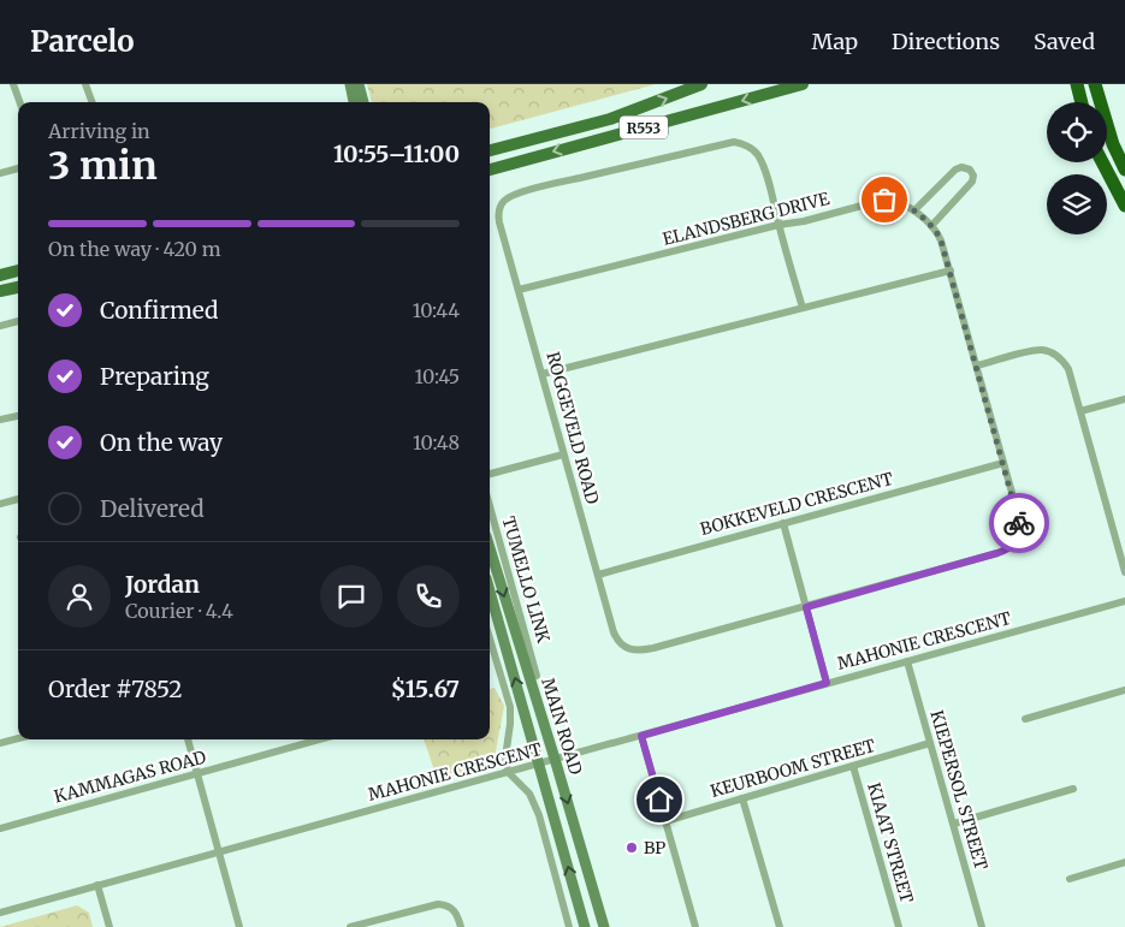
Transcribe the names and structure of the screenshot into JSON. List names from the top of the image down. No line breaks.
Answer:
{"streets":{"main road":["R553","MAIN ROAD"],"street":["ELANDSBERG DRIVE","ROGGEVELD ROAD","BOKKEVELD CRESCENT","TUMELLO LINK","MAHONIE CRESCENT","KEURBOOM STREET","KAMMAGAS ROAD","KIEPERSOL STREET","KIAAT STREET"]},"crossings":[["ELANDSBERG DRIVE","ROGGEVELD ROAD"],["ELANDSBERG DRIVE","BOKKEVELD CRESCENT"],["ROGGEVELD ROAD","BOKKEVELD CRESCENT"],["MAHONIE CRESCENT","MAIN ROAD"],["MAHONIE CRESCENT","KIEPERSOL STREET"],["KEURBOOM STREET","KIEPERSOL STREET"],["KEURBOOM STREET","KIAAT STREET"]],"places":["BP"],"page":{"header":"Parcelo","nav":["Map","Directions","Saved"],"heading":["3 min","Arriving in","10:55–11:00"],"panel":["Jordan","Courier · 4.4","Order #7852","$15.67"],"bar":"On the way · 420 m","list":[["Confirmed","10:44"],["Preparing","10:45"],["On the way","10:48"],"Delivered"]}}
